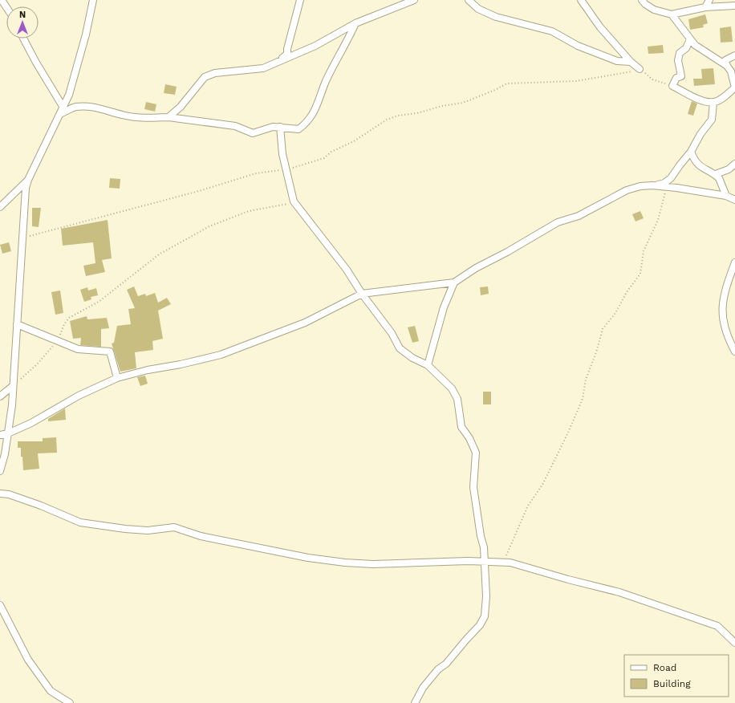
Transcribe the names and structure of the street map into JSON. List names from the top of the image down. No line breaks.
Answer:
{"legend":["Road","Building"],"north":"top"}
